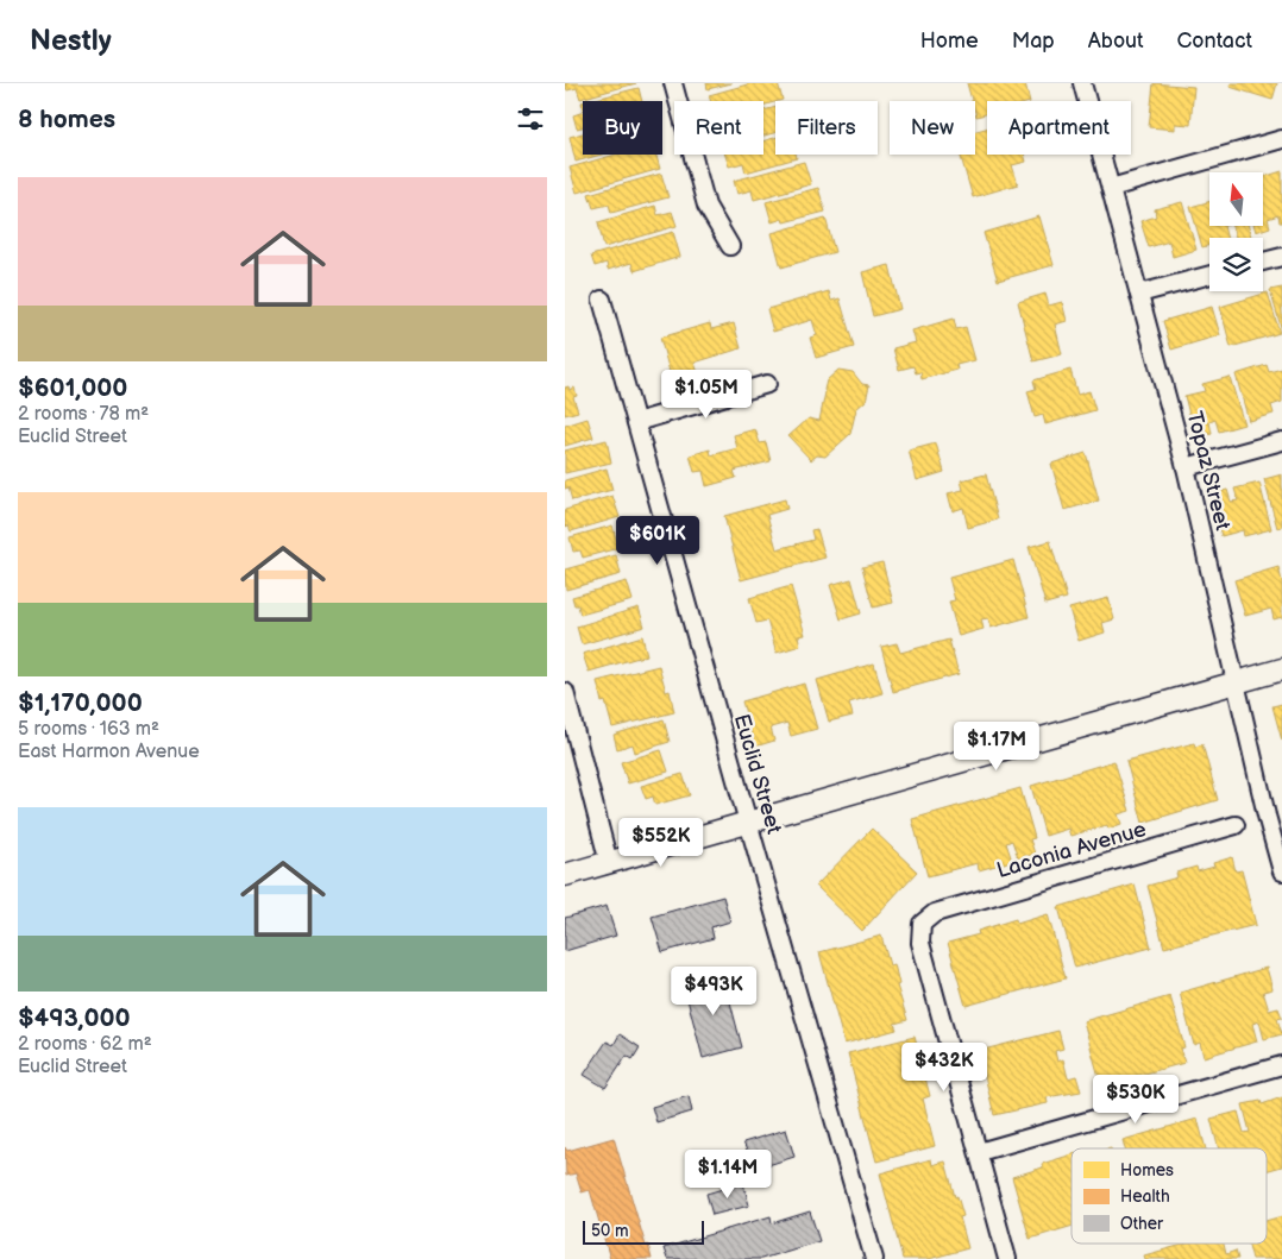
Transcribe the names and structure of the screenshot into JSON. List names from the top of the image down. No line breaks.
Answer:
{"streets":{"street":["Topaz Street","Euclid Street","Laconia Avenue"]},"legend":["Homes","Health","Other"],"scale_bar":"50 m","north":"top","page":{"header":"Nestly","nav":["Home","Map","About","Contact"],"heading":"8 homes","chip":["Buy","Rent","Filters","New","Apartment"],"list":[{"name":"$601,000","note":"2 rooms · 78 m² · Euclid Street"},{"name":"$1,170,000","note":"5 rooms · 163 m² · East Harmon Avenue"},{"name":"$493,000","note":"2 rooms · 62 m² · Euclid Street"}],"price":["$1.05M","$601K","$1.17M","$552K","$493K","$432K","$530K","$1.14M"],"scale":"50 m"}}
